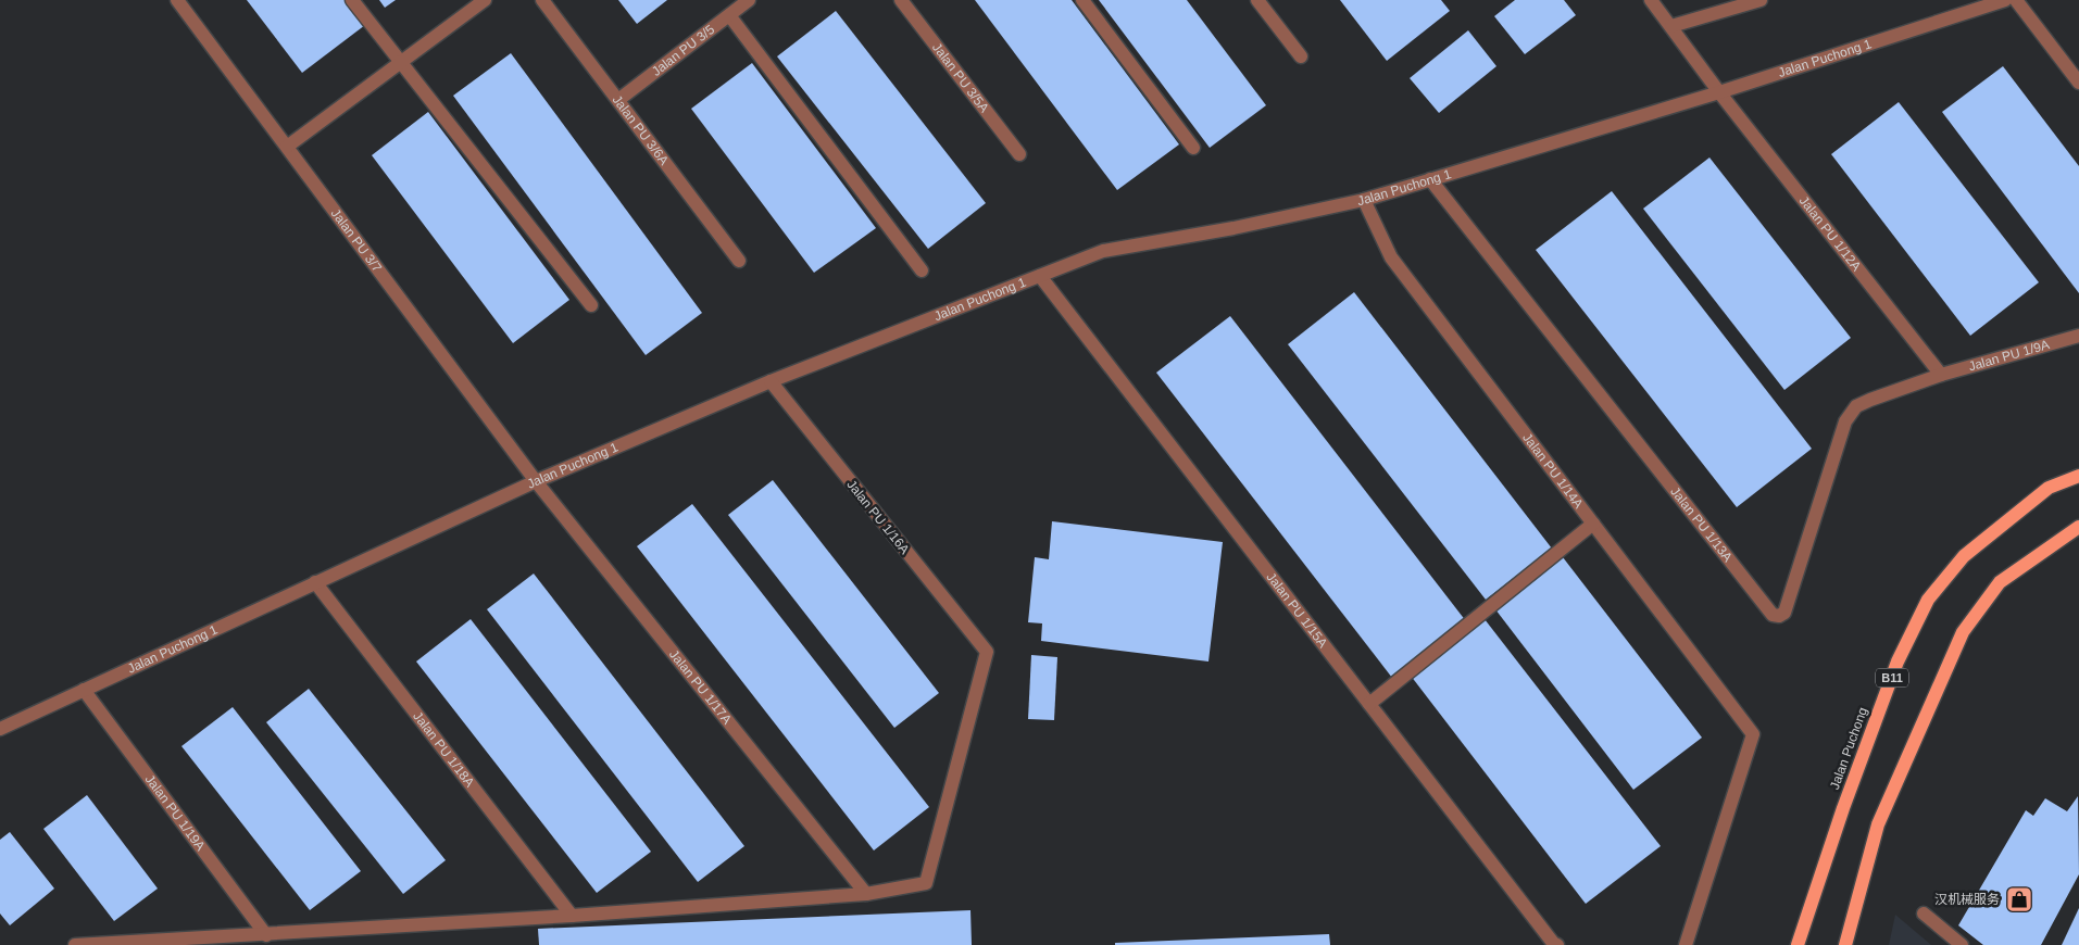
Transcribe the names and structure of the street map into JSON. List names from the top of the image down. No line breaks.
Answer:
{"streets":{"main road":["B11","Jalan Puchong"],"street":["Jalan PU 3/5","Jalan Puchong 1","Jalan PU 3/5A","Jalan PU 3/6A","Jalan PU 1/12A","Jalan PU 3/7","Jalan PU 1/9A","Jalan PU 1/14A","Jalan PU 1/16A","Jalan PU 1/13A","Jalan PU 1/15A","Jalan PU 1/17A","Jalan PU 1/18A","Jalan PU 1/19A"]},"crossings":[["Jalan PU 3/5","Jalan PU 3/6A"],["Jalan Puchong 1","Jalan PU 1/12A"],["Jalan Puchong 1","Jalan PU 3/7"],["Jalan Puchong 1","Jalan PU 1/14A"],["Jalan Puchong 1","Jalan PU 1/16A"],["Jalan Puchong 1","Jalan PU 1/13A"],["Jalan Puchong 1","Jalan PU 1/15A"],["Jalan Puchong 1","Jalan PU 1/17A"],["Jalan Puchong 1","Jalan PU 1/18A"],["Jalan Puchong 1","Jalan PU 1/19A"],["Jalan PU 1/12A","Jalan PU 1/9A"],["Jalan PU 1/12A","Jalan PU 1/13A"],["Jalan PU 3/7","Jalan PU 1/17A"],["Jalan PU 1/9A","Jalan PU 1/13A"],["Jalan PU 1/16A","Jalan PU 1/17A"]],"places":{"shop":["汉机械服务"]}}
